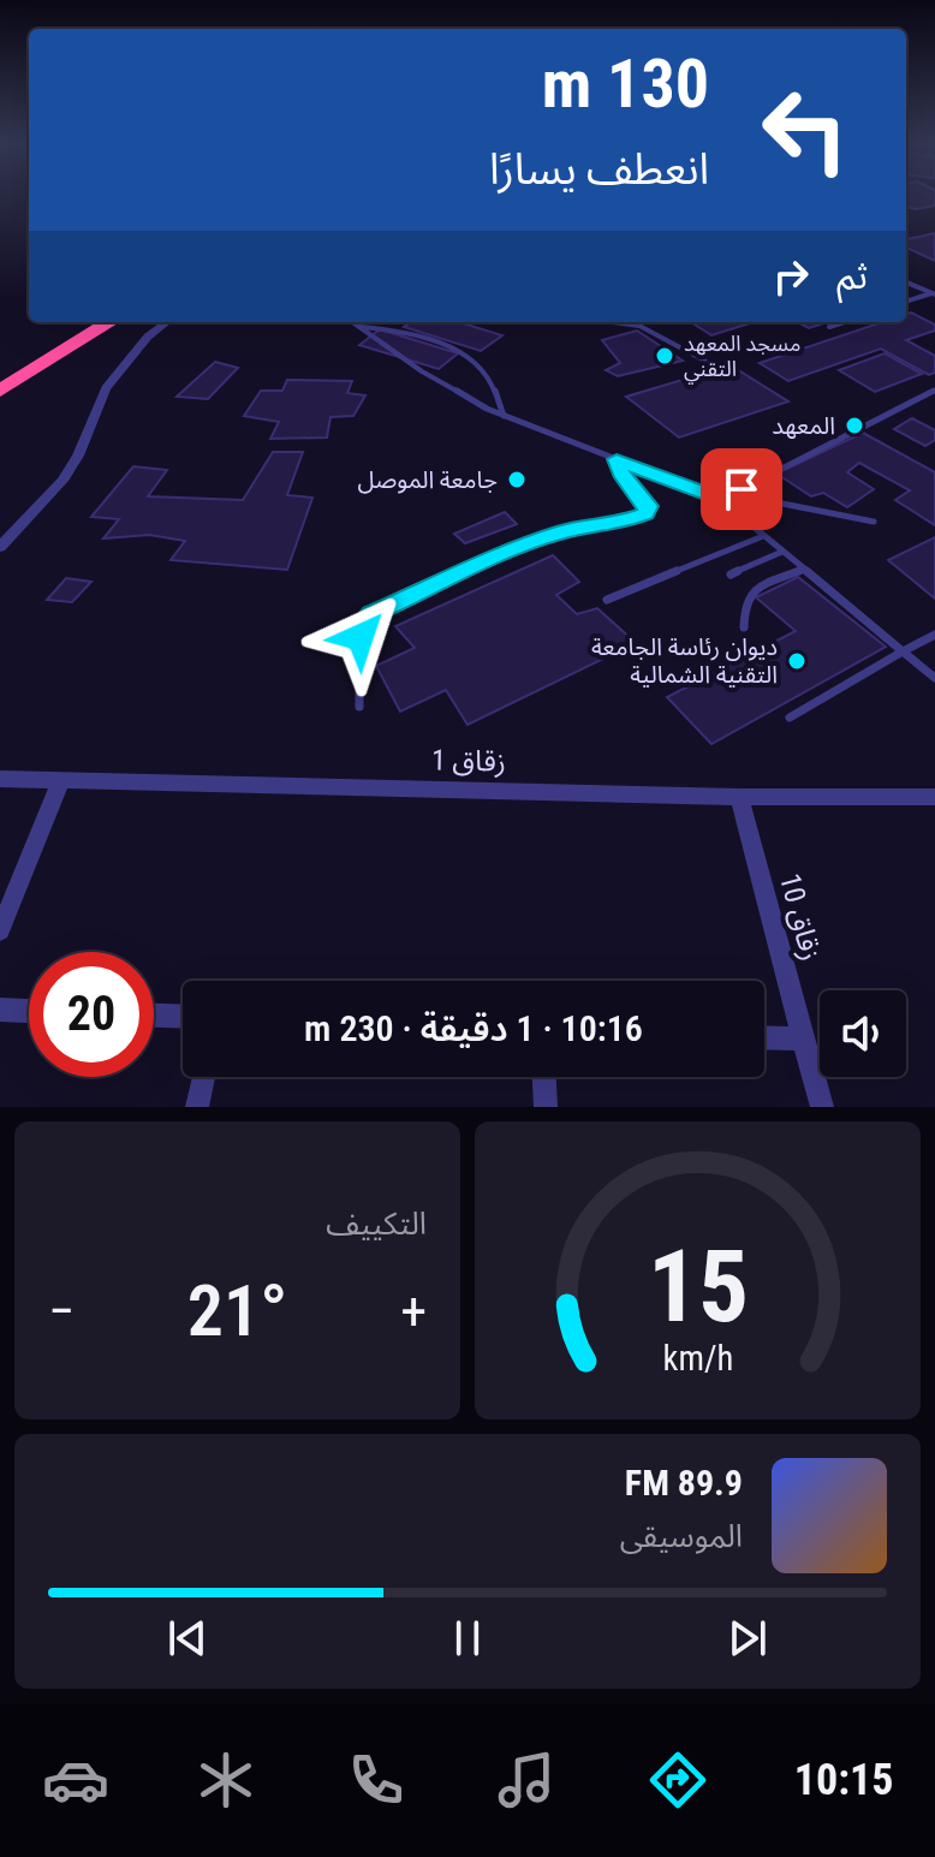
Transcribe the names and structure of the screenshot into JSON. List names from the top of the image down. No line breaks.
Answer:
{"streets":{"street":["زقاق 1","زقاق 10"]},"crossings":[["زقاق 1","زقاق 10"]],"places":["مسجد المعهد التقني","المعهد","جامعة الموصل","ديوان رئاسة الجامعة التقنية الشمالية"],"page":{"turn":["130 m","انعطف يسارًا"],"then":"ثم","limit":"20","trip":"10:16 · 1 دقيقة · 230 m","tile":"التكييف","heat":["−","21°","+"],"song":["89.9 FM","الموسيقى"],"tabs":"10:15","gauge":["15","km/h"]}}
